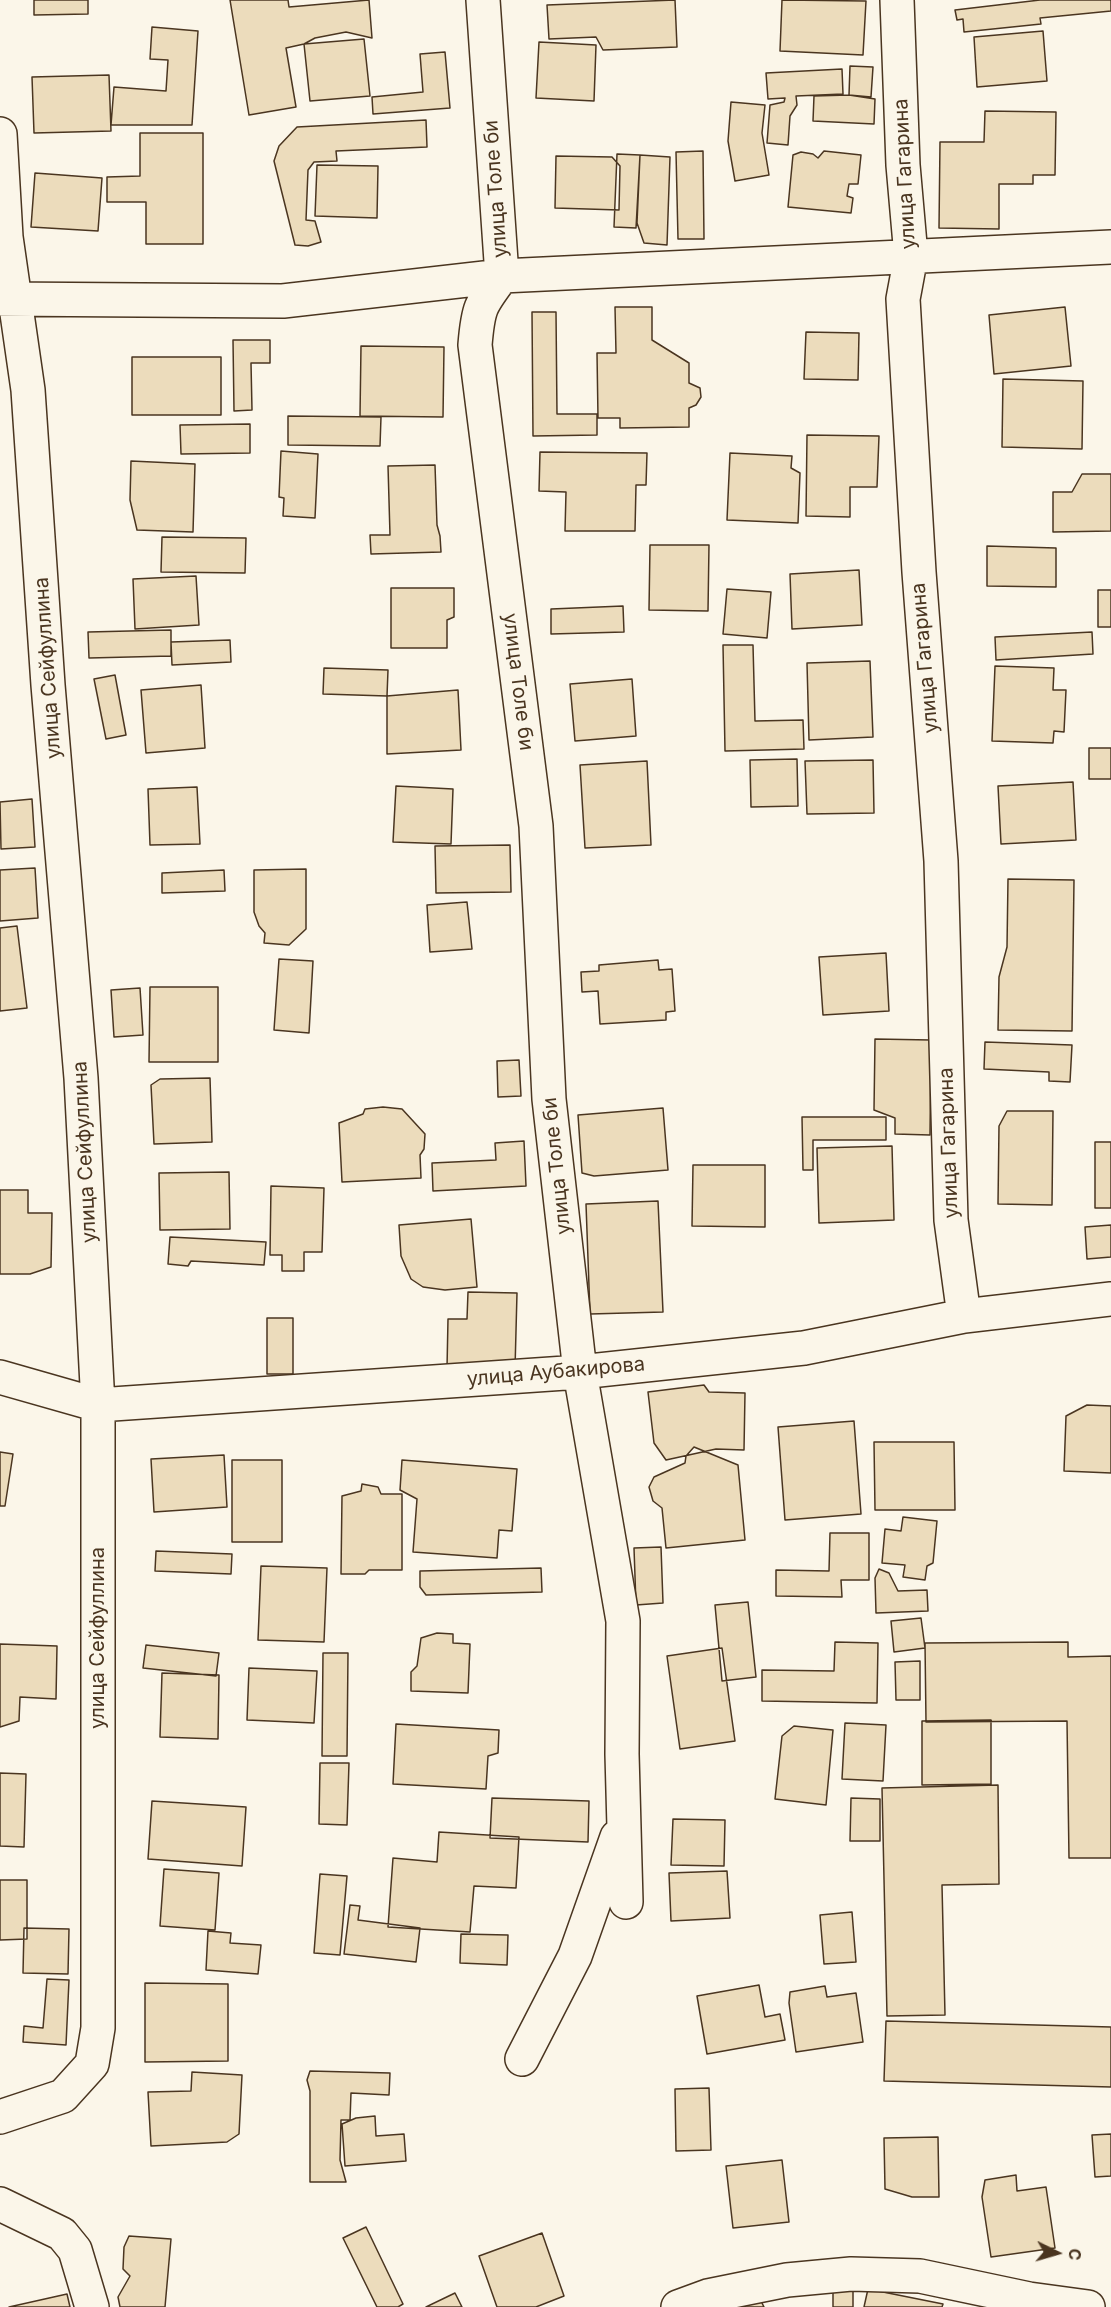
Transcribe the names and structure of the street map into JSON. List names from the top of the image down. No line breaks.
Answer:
{"streets":{"street":["улица Гагарина","улица Толе би","улица Сейфуллина","улица Аубакирова"]},"crossings":[["улица Гагарина","улица Аубакирова"],["улица Толе би","улица Аубакирова"],["улица Сейфуллина","улица Аубакирова"]],"north":"right"}
